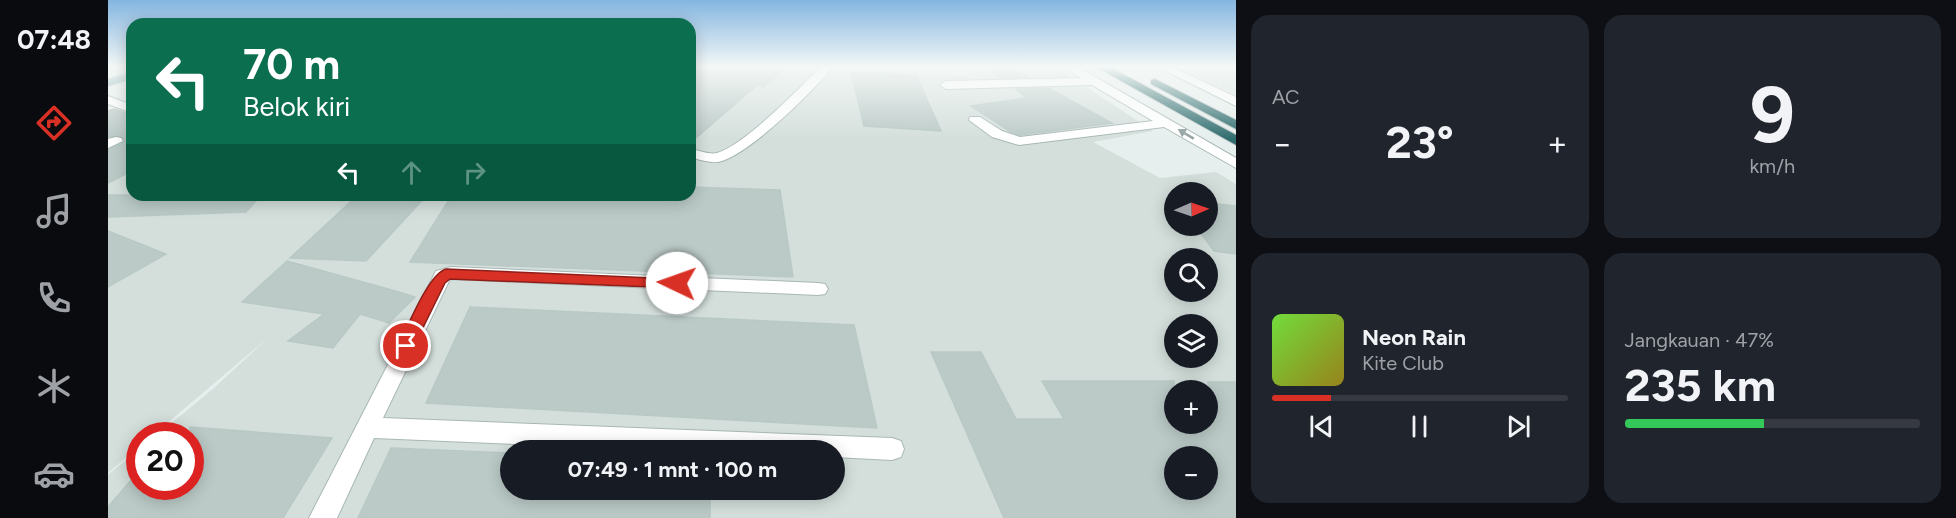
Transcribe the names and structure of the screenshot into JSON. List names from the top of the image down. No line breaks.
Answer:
{"north":"right","page":{"tabs":"07:48","tile":["AC",["9","km/h"],["Jangkauan · 47%","235 km"]],"turn":["70 m","Belok kiri"],"heat":["−","23°","+"],"map_buttons":["+","−"],"song":["Neon Rain","Kite Club"],"limit":"20","trip":"07:49 · 1 mnt · 100 m"}}
